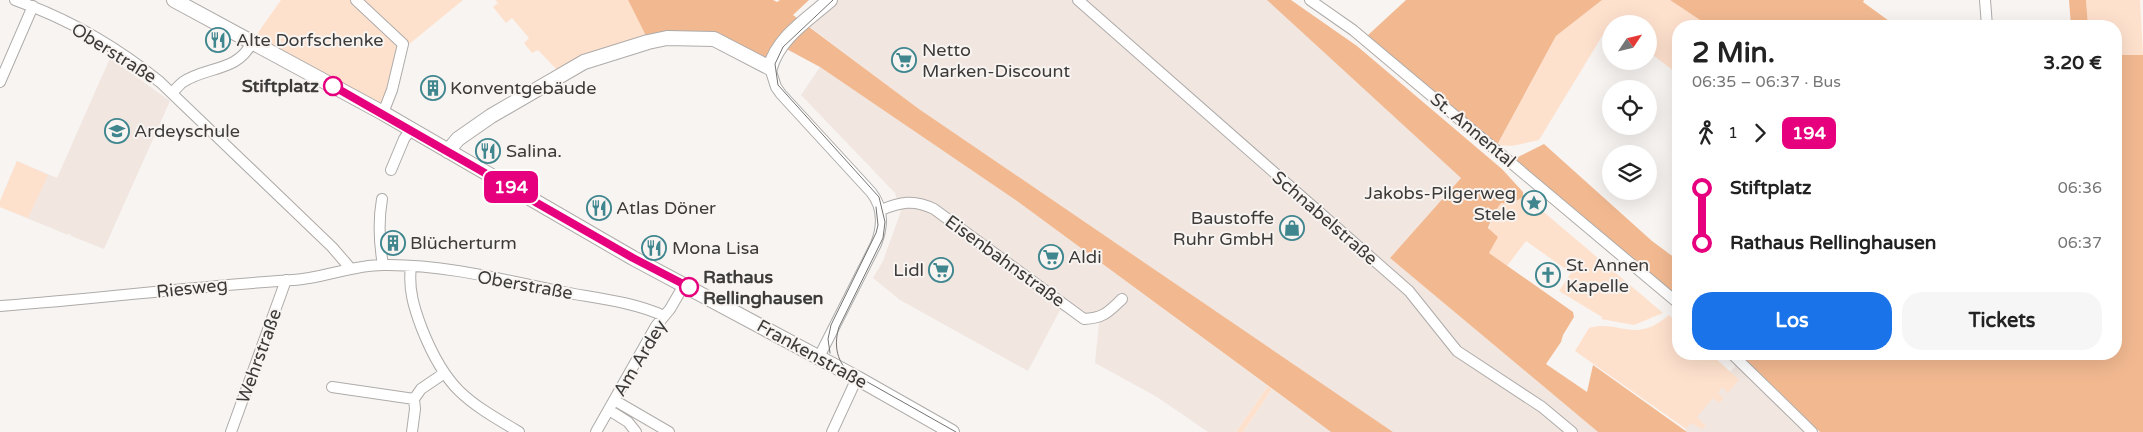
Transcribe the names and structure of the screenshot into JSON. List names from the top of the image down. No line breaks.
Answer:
{"streets":{"main road":["Frankenstraße"],"street":["Oberstraße","St. Annental","Schnabelstraße","Eisenbahnstraße","Riesweg","Wehrstraße","Am Ardey"]},"crossings":[["Oberstraße","Riesweg"],["Oberstraße","Am Ardey"],["Riesweg","Wehrstraße"],["Frankenstraße","Am Ardey"]],"places":{"restaurant":["Alte Dorfschenke","Salina.","Atlas Döner","Mona Lisa"],"supermarket":["Netto Marken-Discount","Aldi","Lidl"],"other":["Stiftplatz","Rathaus Rellinghausen"],"building":["Konventgebäude","Blücherturm"],"school or university":["Ardeyschule"],"place":["Jakobs-Pilgerweg Stele"],"shop":["Baustoffe Ruhr GmbH"],"church":["St. Annen Kapelle"]},"lines":["bus line 194"],"north":"top right","page":{"on_map":"194","heading":["2 Min.","06:35 – 06:37 · Bus","3.20 €"],"legs":["1","194"],"list":[{"name":"Stiftplatz","value":"06:36"},{"name":"Rathaus Rellinghausen","value":"06:37"}],"buttons":["Los","Tickets"]}}
